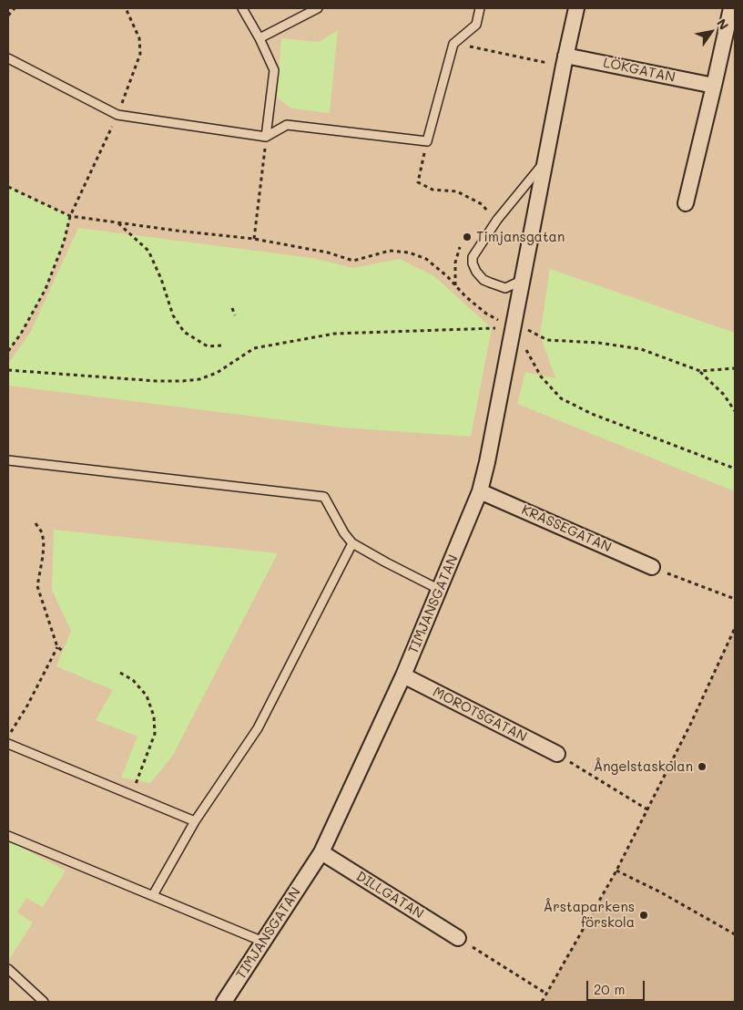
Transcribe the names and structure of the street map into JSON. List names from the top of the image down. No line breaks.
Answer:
{"streets":{"street":["LÖKGATAN","KRASSEGATAN","TIMJANSGATAN","MOROTSGATAN","DILLGATAN"]},"crossings":[["LÖKGATAN","TIMJANSGATAN"],["KRASSEGATAN","TIMJANSGATAN"],["TIMJANSGATAN","MOROTSGATAN"],["TIMJANSGATAN","DILLGATAN"]],"places":["Timjansgatan","Ångelstaskolan","Årstaparkens förskola"],"scale_bar":"20 m","north":"top right"}
